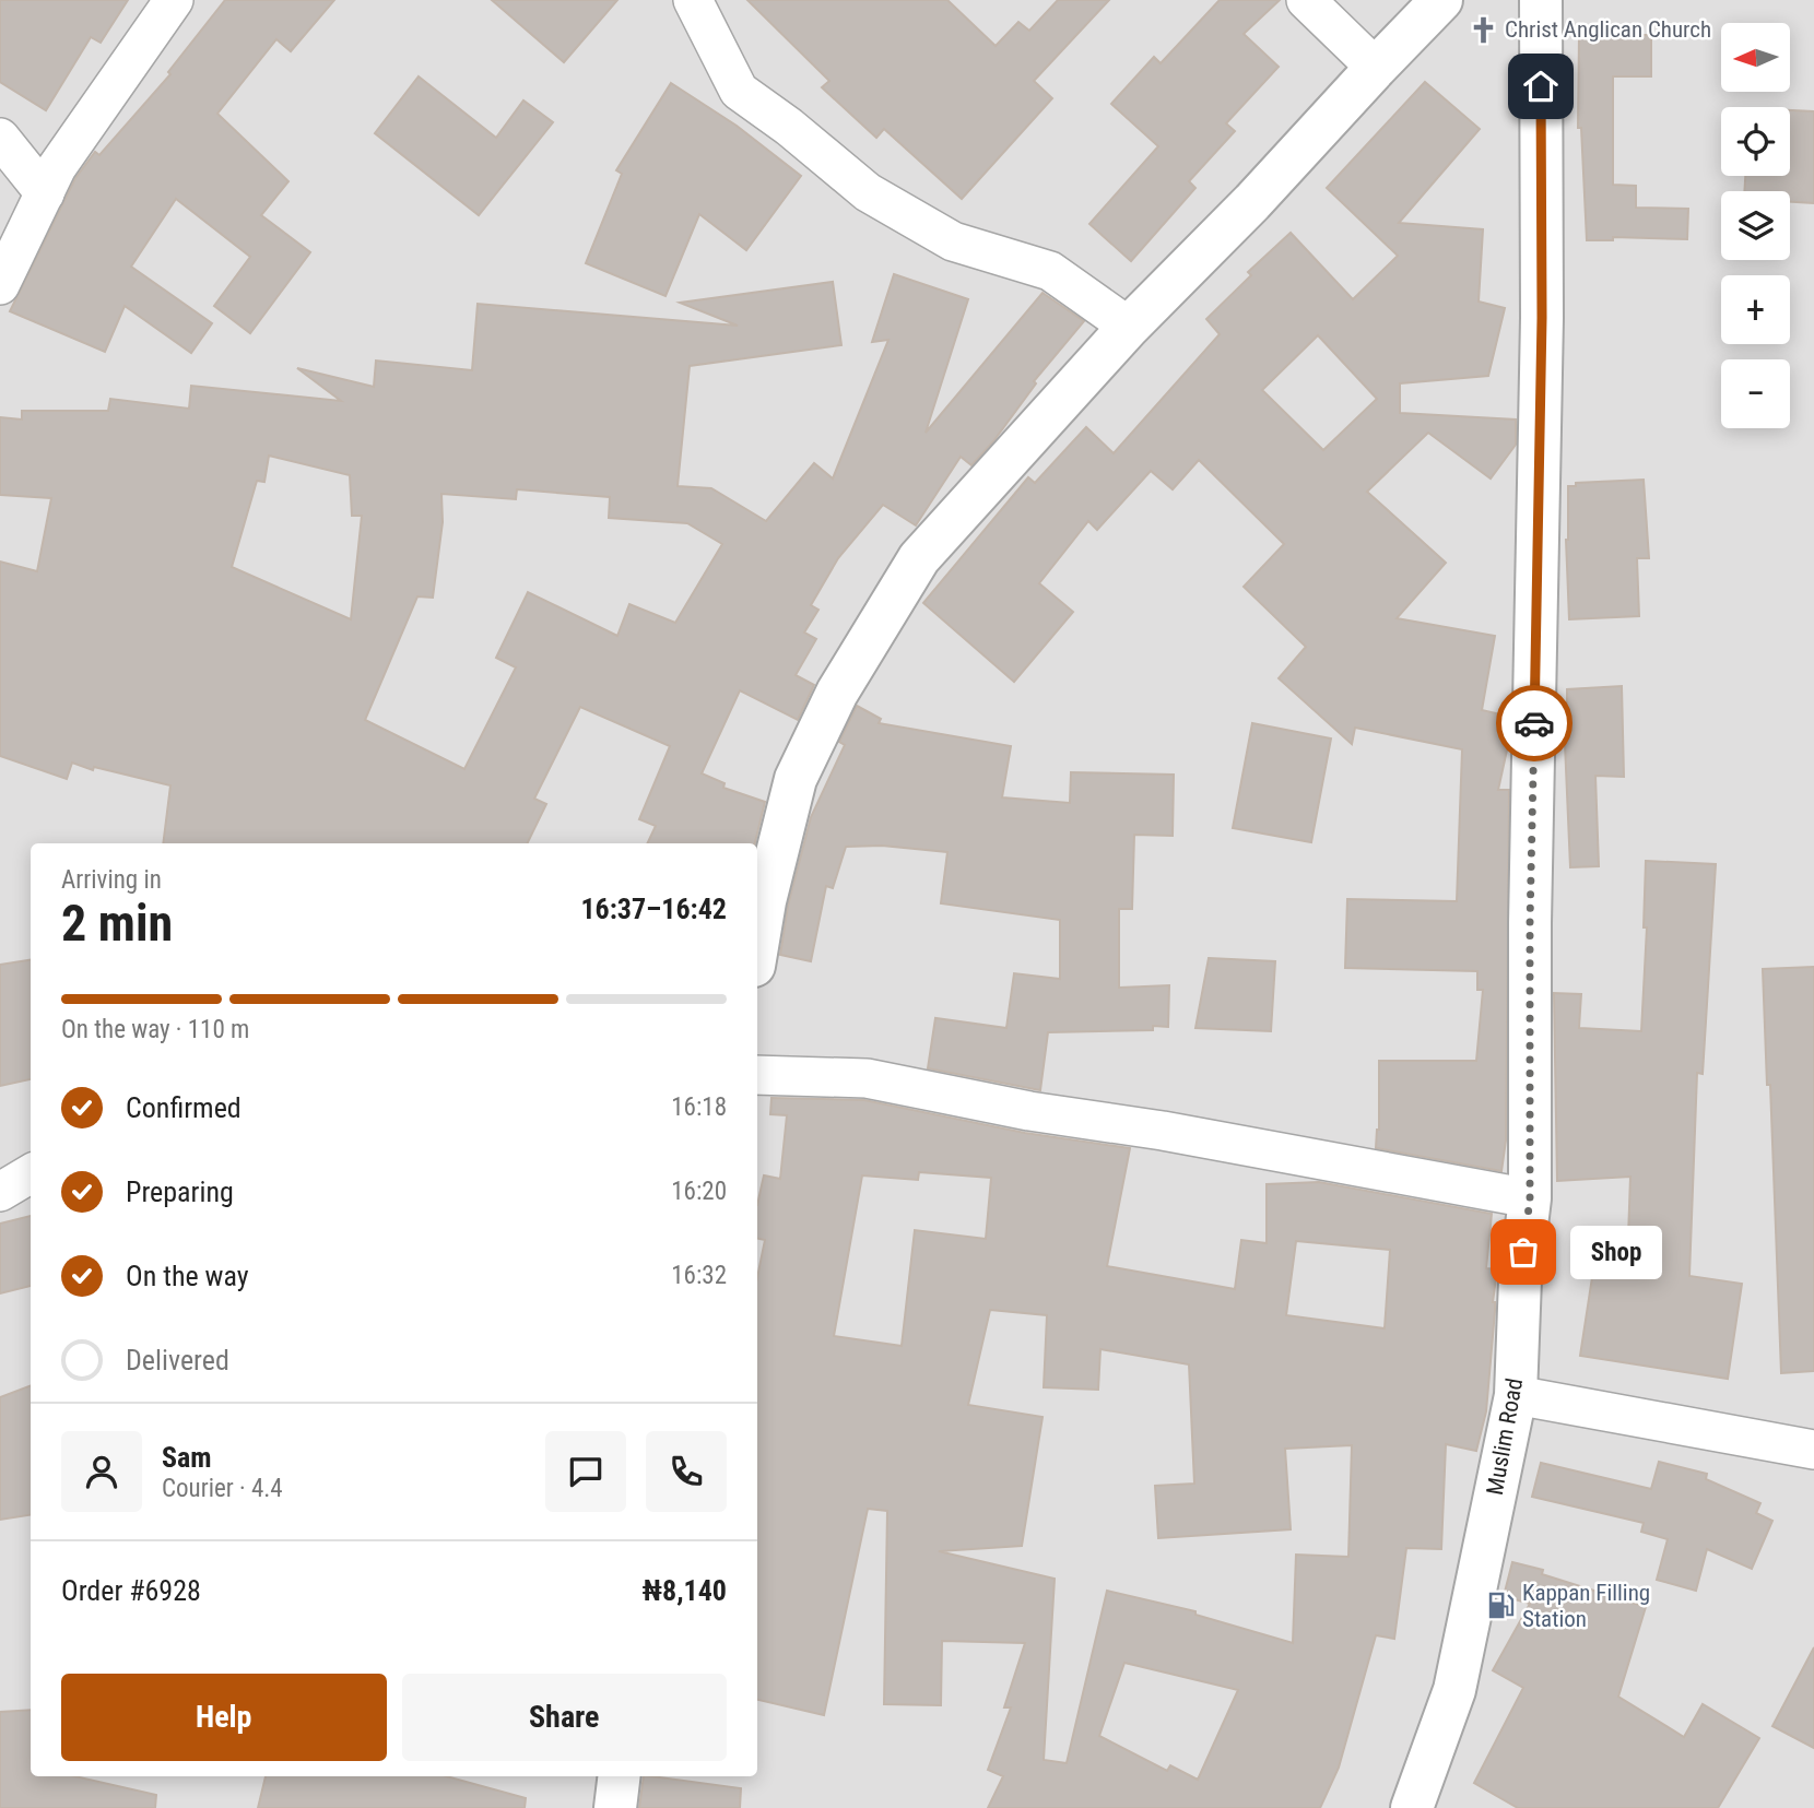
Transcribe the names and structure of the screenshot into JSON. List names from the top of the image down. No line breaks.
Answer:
{"streets":{"street":["Muslim Road"]},"places":{"church":["Christ Anglican Church"],"other":["Shop"],"fuel station":["Kappan Filling Station"]},"north":"left","page":{"map_buttons":["+","−"],"heading":["2 min","Arriving in","16:37–16:42"],"panel":["Sam","Courier · 4.4","Order #6928","₦8,140"],"bar":"On the way · 110 m","list":[["Confirmed","16:18"],["Preparing","16:20"],["On the way","16:32"],"Delivered"],"bubble":"Shop","buttons":["Help","Share"]}}
